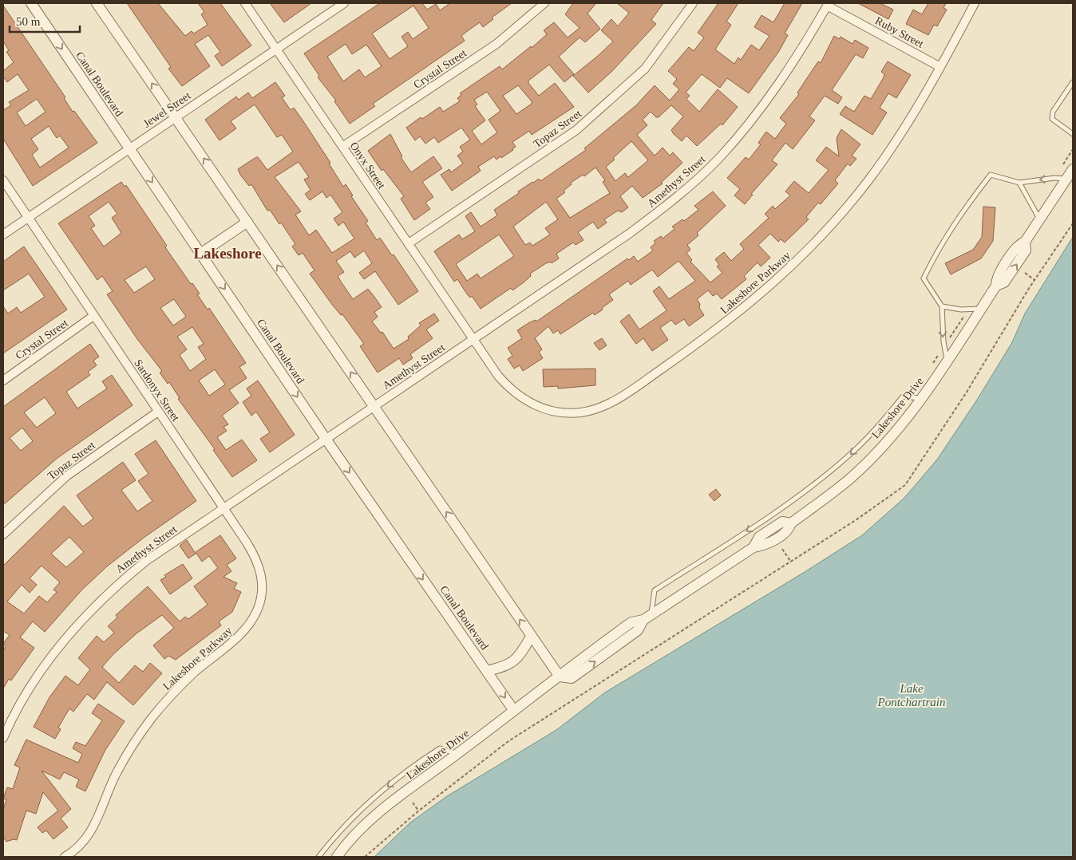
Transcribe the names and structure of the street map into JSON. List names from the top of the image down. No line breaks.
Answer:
{"streets":{"street":["Ruby Street","Crystal Street","Canal Boulevard","Jewel Street","Topaz Street","Onyx Street","Amethyst Street","Lakeshore Parkway","Sardonyx Street","Lakeshore Drive"]},"crossings":[["Ruby Street","Amethyst Street"],["Ruby Street","Lakeshore Parkway"],["Crystal Street","Onyx Street"],["Crystal Street","Sardonyx Street"],["Canal Boulevard","Jewel Street"],["Canal Boulevard","Amethyst Street"],["Canal Boulevard","Lakeshore Drive"],["Jewel Street","Onyx Street"],["Jewel Street","Sardonyx Street"],["Topaz Street","Onyx Street"],["Topaz Street","Sardonyx Street"],["Onyx Street","Amethyst Street"],["Onyx Street","Lakeshore Parkway"],["Amethyst Street","Lakeshore Parkway"],["Amethyst Street","Sardonyx Street"],["Lakeshore Parkway","Sardonyx Street"]],"districts":["Lakeshore"],"water":["Lake Pontchartrain"],"scale_bar":"50 m"}
